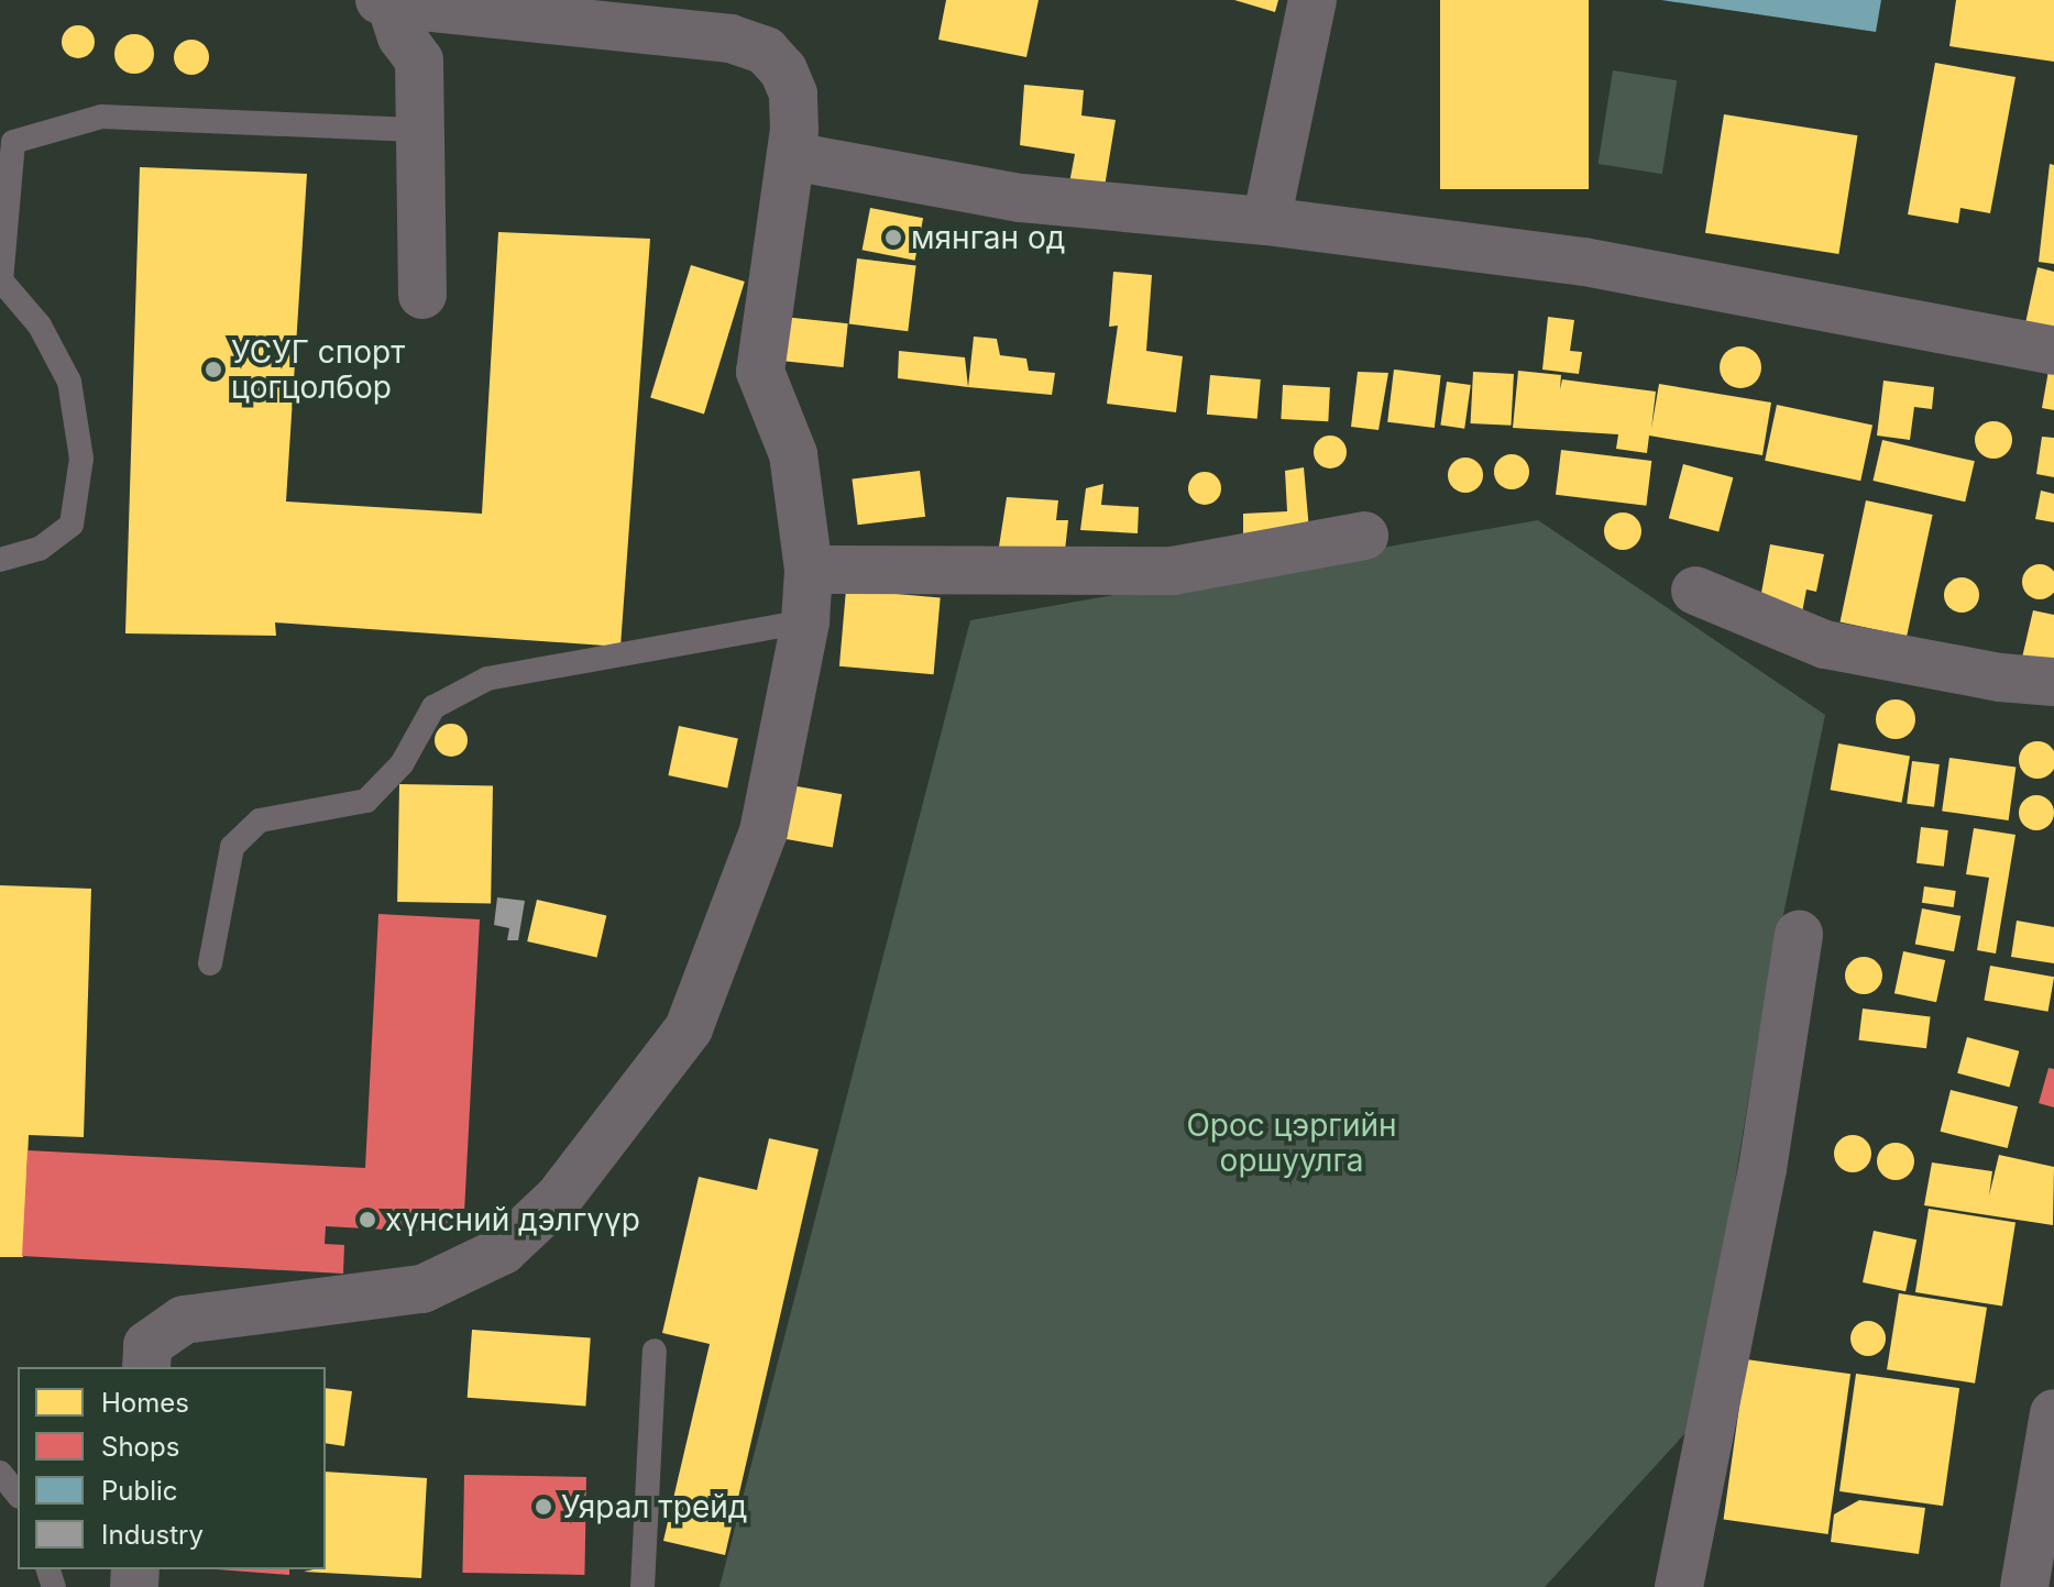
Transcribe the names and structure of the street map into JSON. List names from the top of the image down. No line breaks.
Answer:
{"parks":["Орос цэргийн оршуулга"],"places":["мянган од","УСУГ спорт цогцолбор","хүнсний дэлгүүр","Уярал трейд"],"legend":["Homes","Shops","Public","Industry"]}
